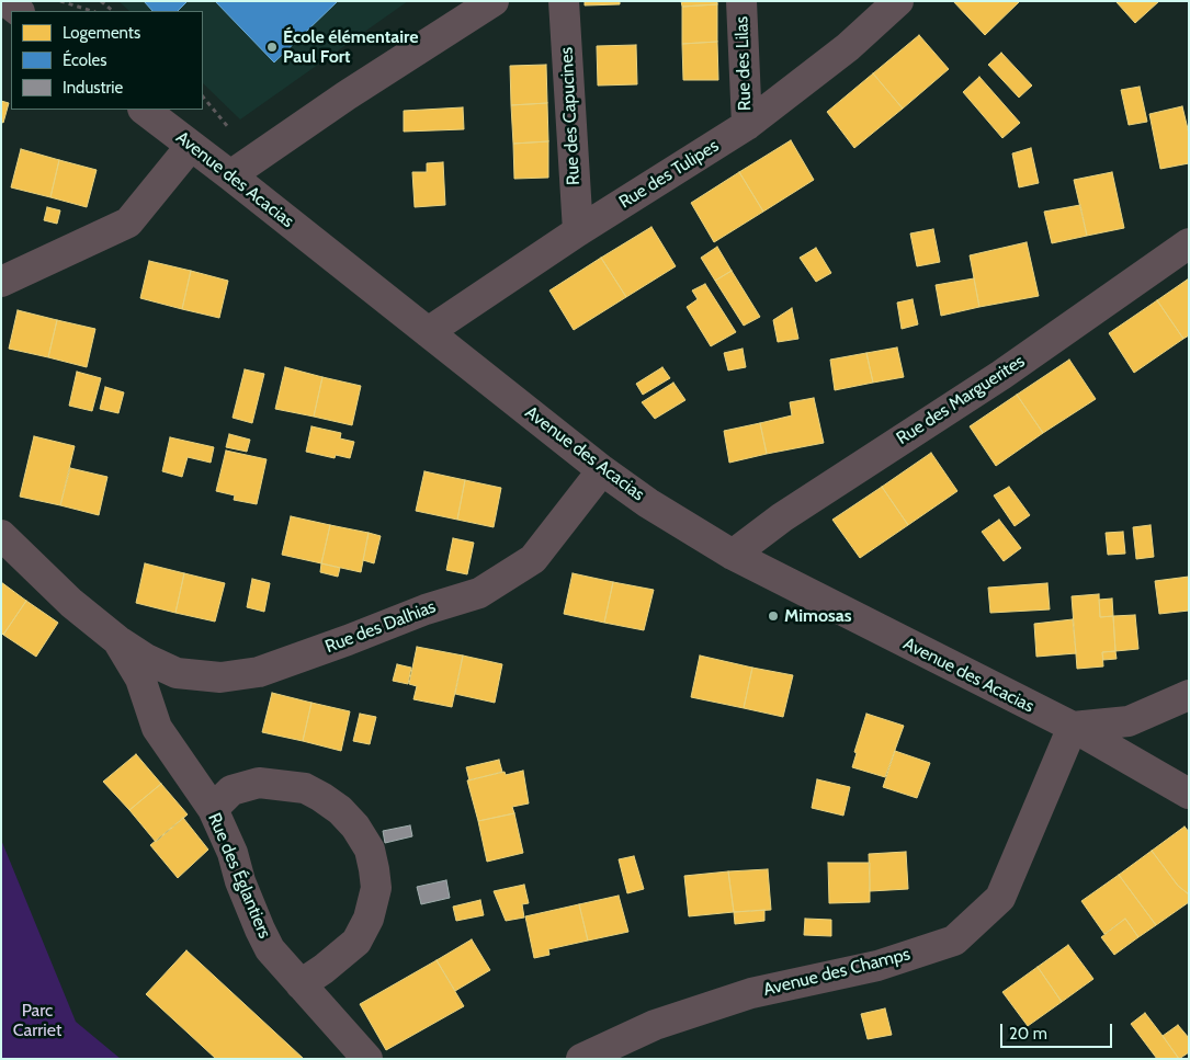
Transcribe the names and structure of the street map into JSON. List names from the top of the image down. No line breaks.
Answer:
{"streets":{"street":["Rue des Lilas","Rue des Capucines","Rue des Tulipes","Avenue des Acacias","Rue des Marguerites","Rue des Dalhias","Rue des Églantiers","Avenue des Champs"]},"crossings":[["Rue des Lilas","Rue des Tulipes"],["Rue des Capucines","Rue des Tulipes"],["Rue des Tulipes","Avenue des Acacias"],["Avenue des Acacias","Rue des Marguerites"],["Avenue des Acacias","Rue des Dalhias"],["Avenue des Acacias","Avenue des Champs"],["Rue des Dalhias","Rue des Églantiers"]],"parks":["Parc Carriet"],"places":["École élémentaire Paul Fort","Mimosas"],"legend":["Logements","Écoles","Industrie"],"scale_bar":"20 m"}
